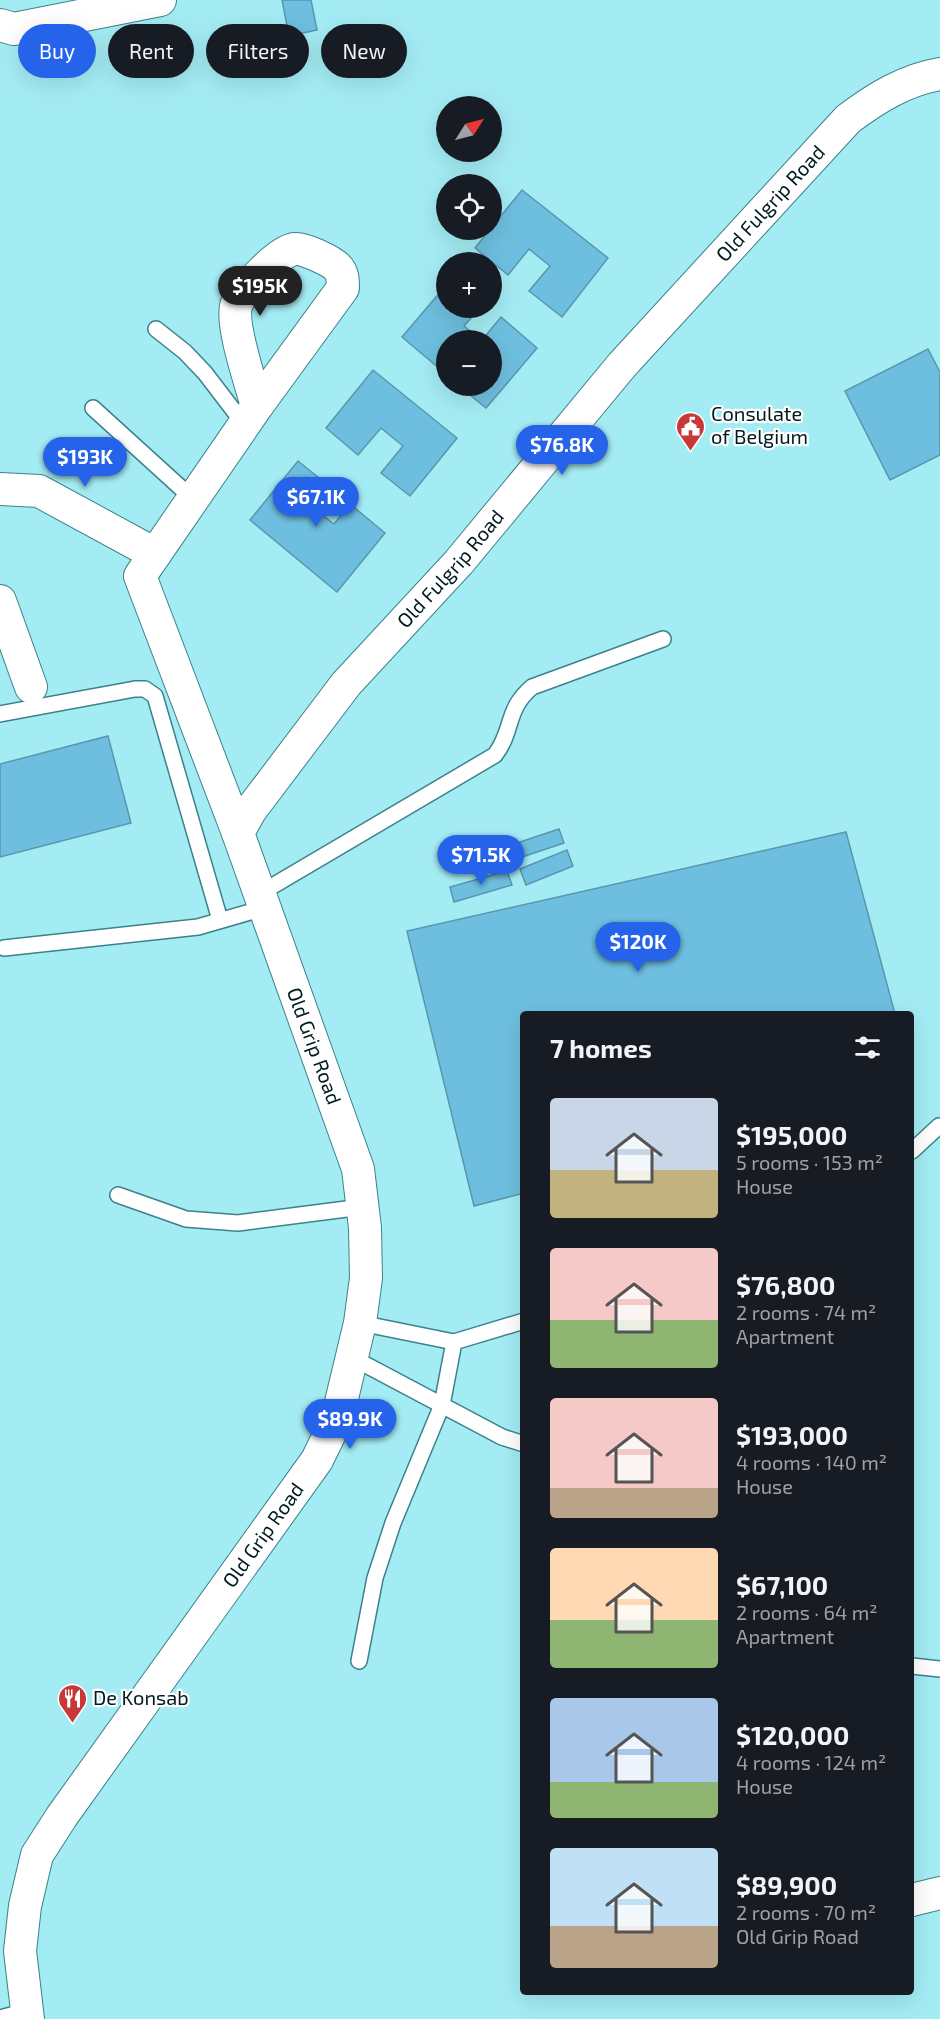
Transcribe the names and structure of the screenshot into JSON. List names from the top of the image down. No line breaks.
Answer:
{"streets":{"street":["Old Fulgrip Road","Old Grip Road"]},"crossings":[["Old Fulgrip Road","Old Grip Road"]],"places":{"public building":["Consulate of Belgium"],"restaurant":["De Konsab"]},"north":"top right","page":{"chip":["Buy","Rent","Filters","New"],"map_buttons":["+","−"],"price":["$195K","$76.8K","$193K","$67.1K","$71.5K","$120K","$89.9K"],"heading":"7 homes","list":[{"name":"$195,000","note":"5 rooms · 153 m² · House"},{"name":"$76,800","note":"2 rooms · 74 m² · Apartment"},{"name":"$193,000","note":"4 rooms · 140 m² · House"},{"name":"$67,100","note":"2 rooms · 64 m² · Apartment"},{"name":"$120,000","note":"4 rooms · 124 m² · House"},{"name":"$89,900","note":"2 rooms · 70 m² · Old Grip Road"}]}}
